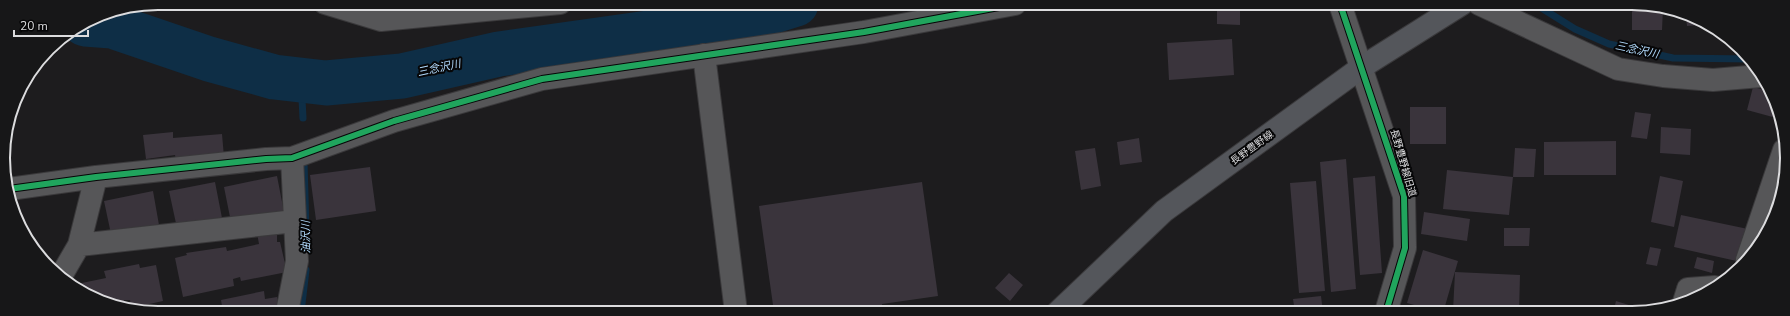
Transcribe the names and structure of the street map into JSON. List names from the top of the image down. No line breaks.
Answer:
{"streets":{"main road":["長野豊野線"],"street":["長野豊野線旧道"]},"crossings":[["長野豊野線","長野豊野線旧道"]],"water":["三念沢川","油沢川"],"scale_bar":"20 m"}
